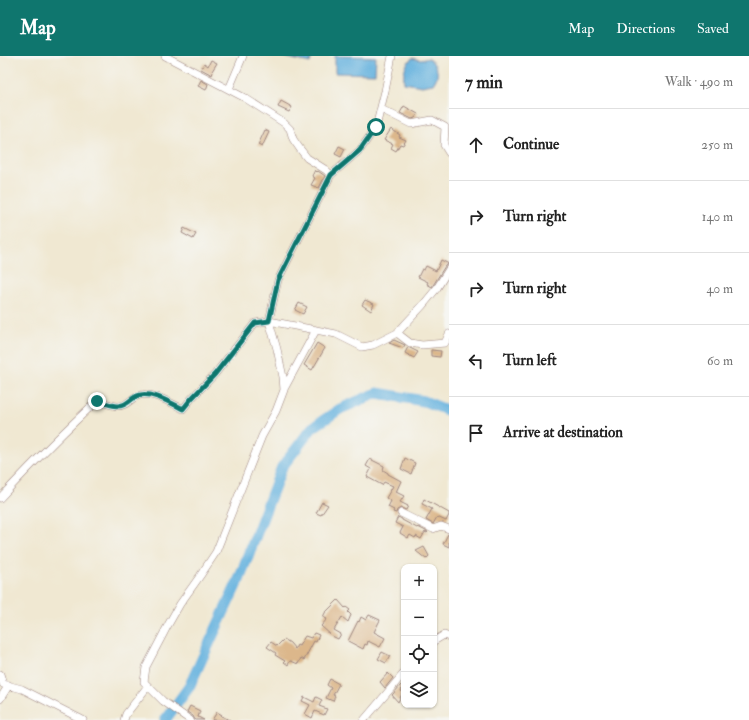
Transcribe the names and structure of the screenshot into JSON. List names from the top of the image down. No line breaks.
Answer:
{"page":{"header":"Map","nav":["Map","Directions","Saved"],"heading":["7 min","Walk · 490 m"],"list":[["Continue","250 m"],["Turn right","140 m"],["Turn right","40 m"],["Turn left","60 m"],"Arrive at destination"],"map_buttons":["+","−"]}}
